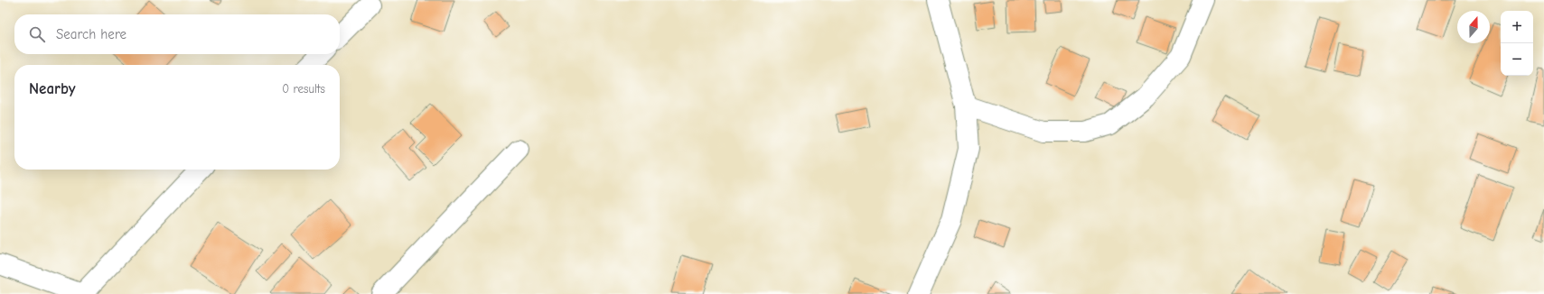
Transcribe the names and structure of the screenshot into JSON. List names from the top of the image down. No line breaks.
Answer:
{"north":"top","page":{"map_buttons":["+","−"],"search":"Search here","heading":["Nearby","0 results"]}}
